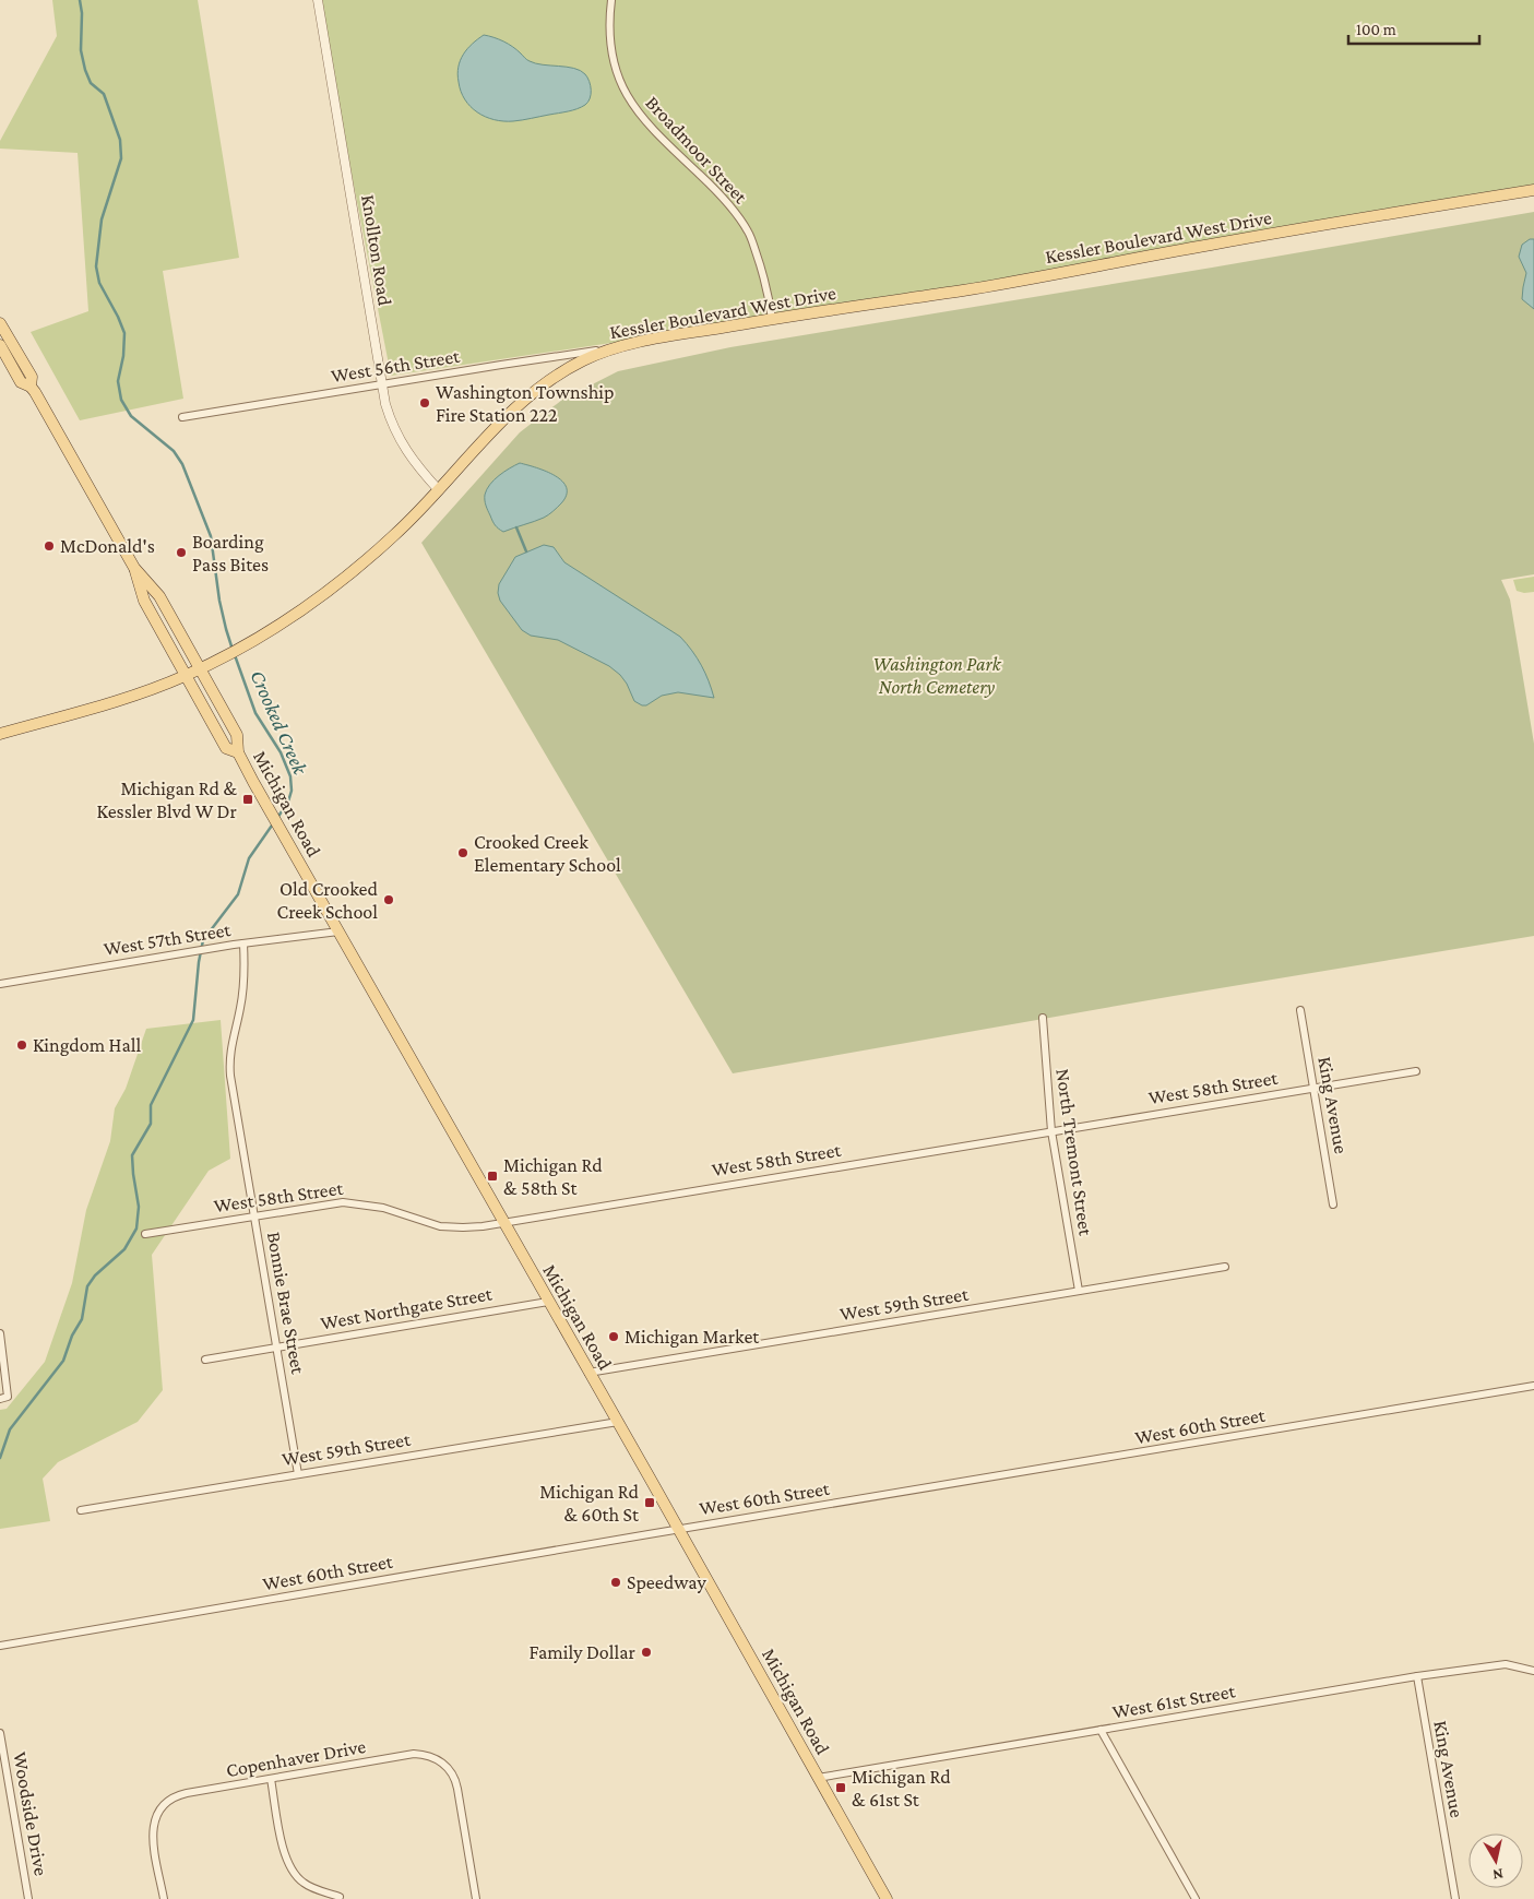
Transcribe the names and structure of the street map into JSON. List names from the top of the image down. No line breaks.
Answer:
{"streets":{"main road":["Kessler Boulevard West Drive","Michigan Road"],"street":["Broadmoor Street","Knollton Road","West 56th Street","West 57th Street","West 58th Street","King Avenue","North Tremont Street","Bonnie Brae Street","West 59th Street","West Northgate Street","West 60th Street","West 61st Street","Copenhaver Drive","Woodside Drive"]},"crossings":[["Broadmoor Street","Kessler Boulevard West Drive"],["Kessler Boulevard West Drive","Knollton Road"],["Kessler Boulevard West Drive","West 56th Street"],["Kessler Boulevard West Drive","Michigan Road"],["Knollton Road","West 56th Street"],["Michigan Road","West 57th Street"],["Michigan Road","West 58th Street"],["Michigan Road","West 59th Street"],["Michigan Road","West Northgate Street"],["Michigan Road","West 60th Street"],["Michigan Road","West 61st Street"],["West 57th Street","Bonnie Brae Street"],["West 58th Street","King Avenue"],["West 58th Street","North Tremont Street"],["West 58th Street","Bonnie Brae Street"],["King Avenue","West 61st Street"],["North Tremont Street","West 59th Street"],["Bonnie Brae Street","West 59th Street"],["Bonnie Brae Street","West Northgate Street"]],"water":["Crooked Creek"],"parks":["Washington Park North Cemetery"],"places":{"other":["Washington Township Fire Station 222","McDonald's","Boarding Pass Bites","Crooked Creek Elementary School","Old Crooked Creek School","Kingdom Hall","Michigan Market","Speedway","Family Dollar"],"transit":["Michigan Rd & Kessler Blvd W Dr","Michigan Rd & 58th St","Michigan Rd & 60th St","Michigan Rd & 61st St"]},"scale_bar":"100 m","north":"bottom"}
